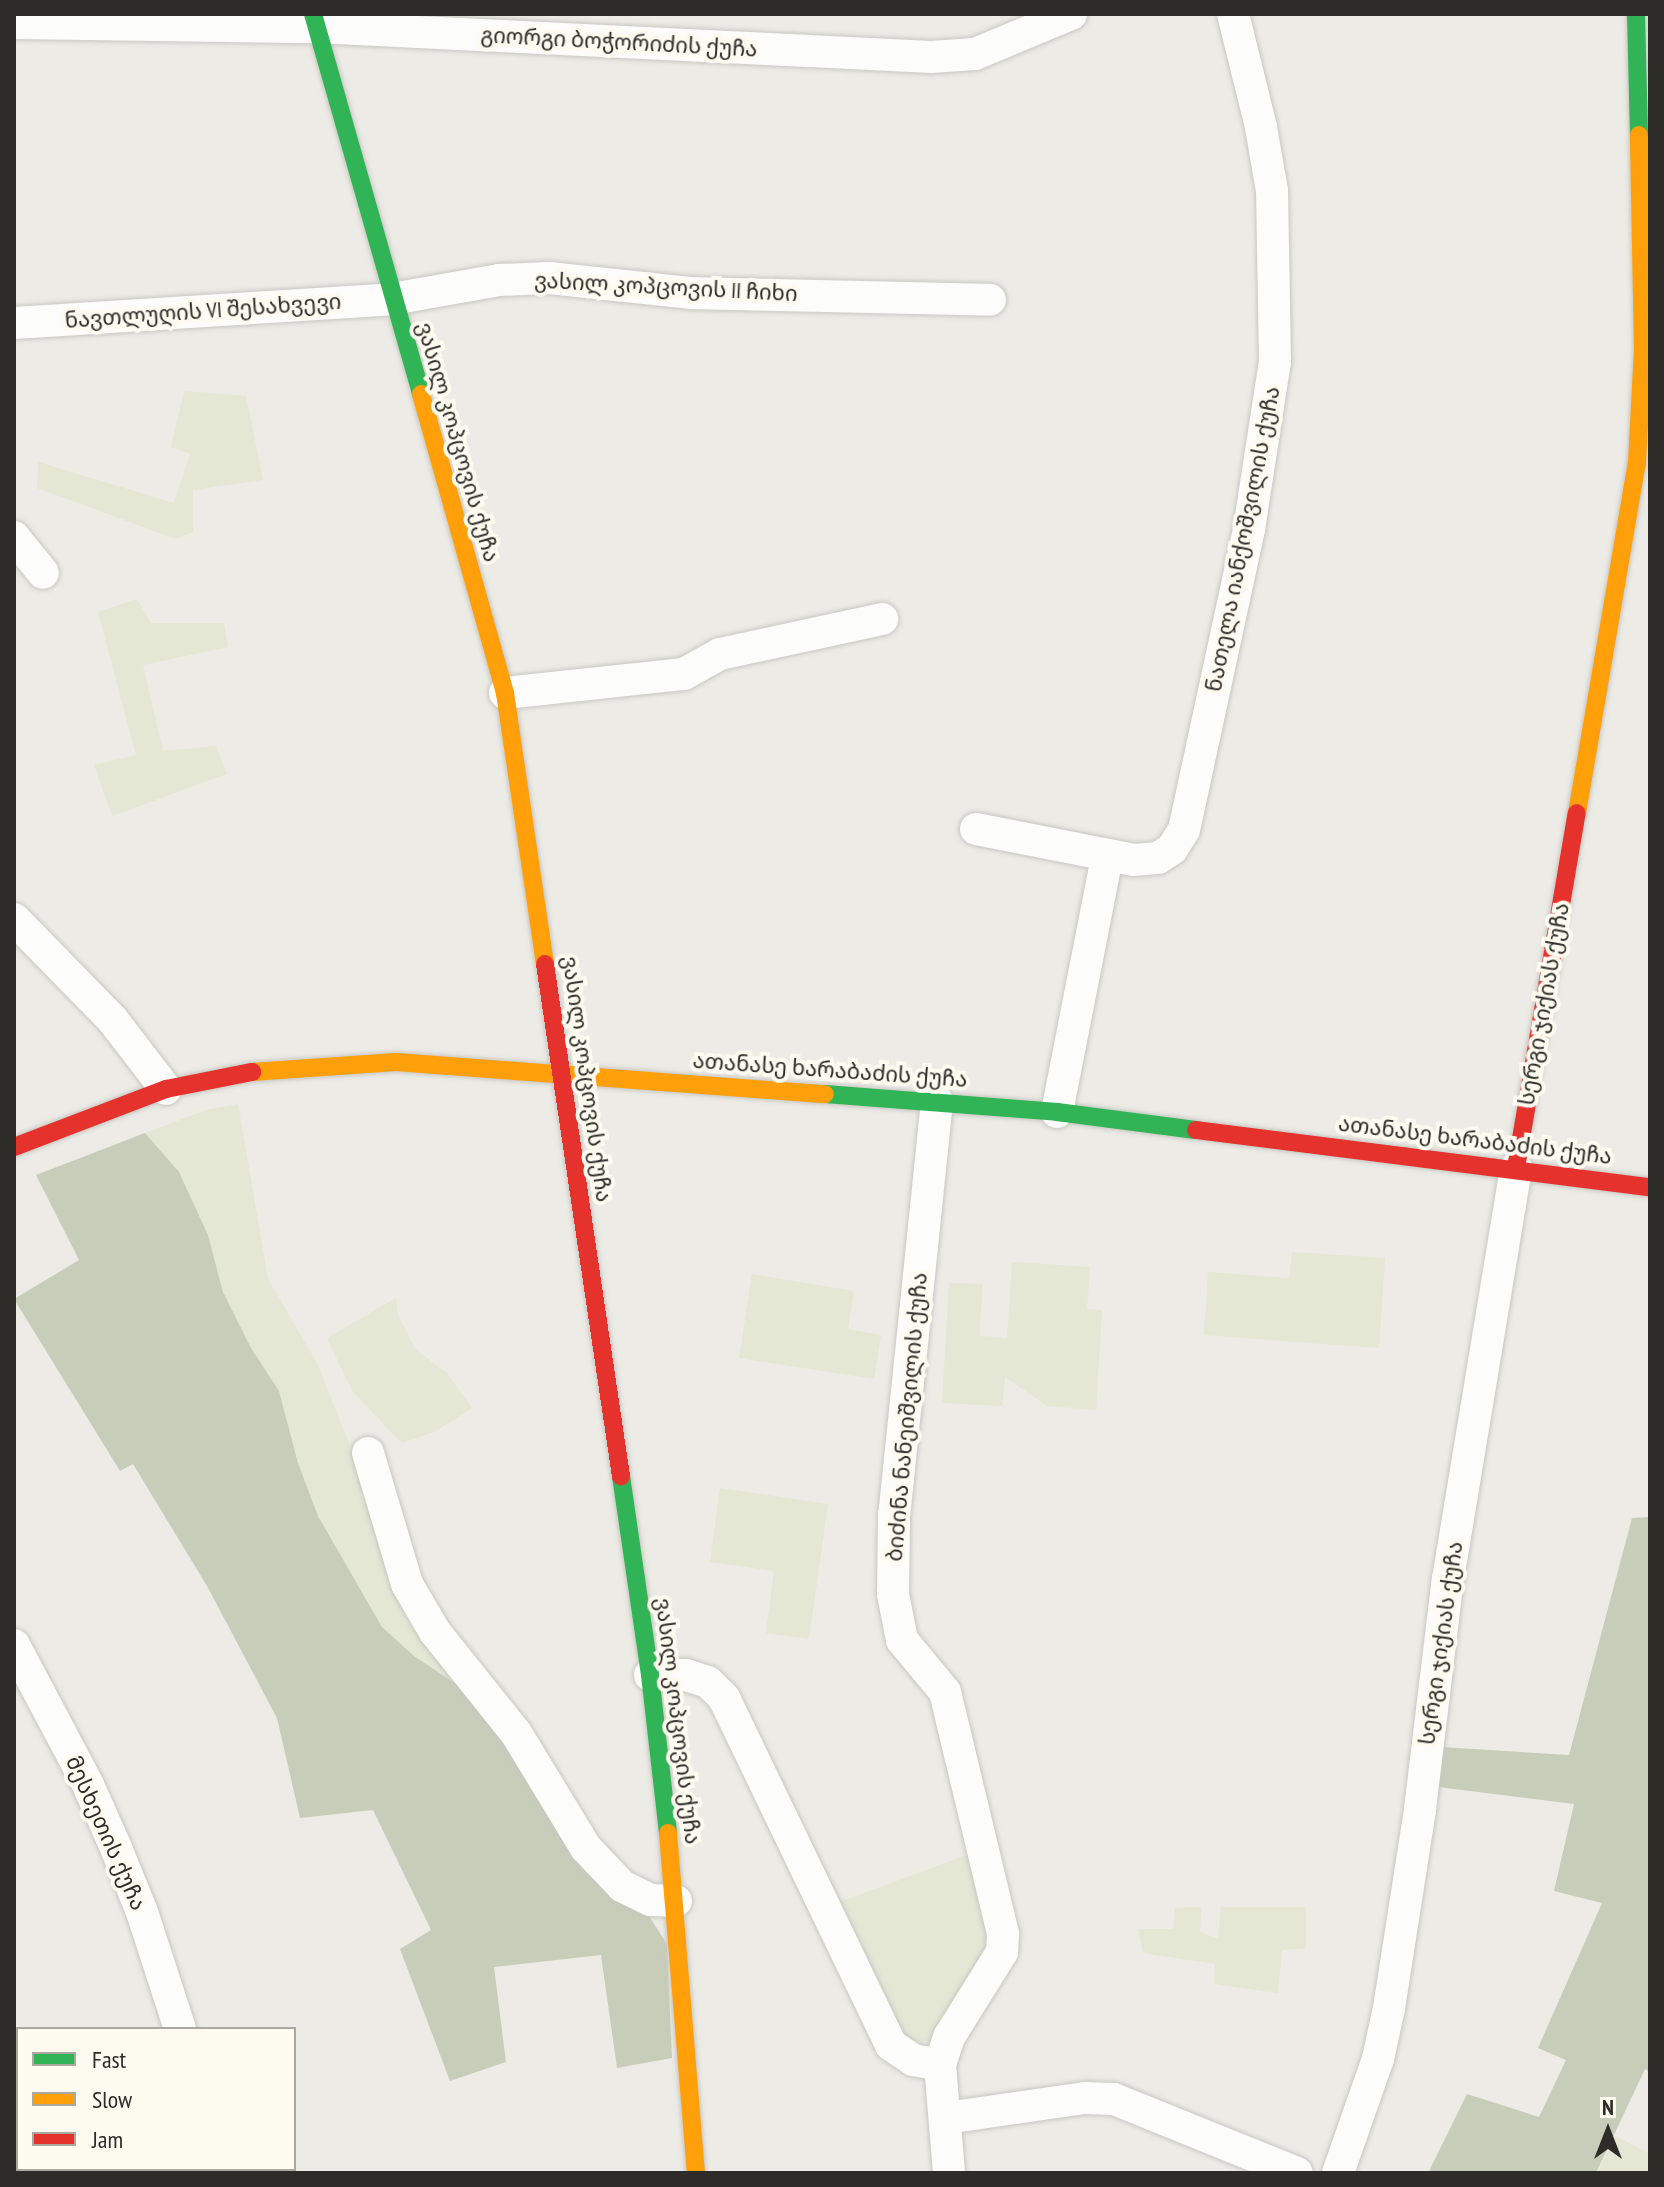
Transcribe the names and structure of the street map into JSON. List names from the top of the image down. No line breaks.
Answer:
{"streets":{"street":["გიორგი ბოჭორიძის ქუჩა","ვასილ კოპცოვის II ჩიხი","ნავთლუღის VI შესახვევი","ვასილ კოპცოვის ქუჩა","ნათელა იანქოშვილის ქუჩა","სერგი ჯიქიას ქუჩა","ათანასე ხარაბაძის ქუჩა","ბიძინა ნანეიშვილის ქუჩა","მესხეთის ქუჩა"]},"crossings":[["გიორგი ბოჭორიძის ქუჩა","ვასილ კოპცოვის ქუჩა"],["ვასილ კოპცოვის II ჩიხი","ნავთლუღის VI შესახვევი"],["ვასილ კოპცოვის II ჩიხი","ვასილ კოპცოვის ქუჩა"],["ნავთლუღის VI შესახვევი","ვასილ კოპცოვის ქუჩა"],["ვასილ კოპცოვის ქუჩა","ათანასე ხარაბაძის ქუჩა"],["სერგი ჯიქიას ქუჩა","ათანასე ხარაბაძის ქუჩა"],["ათანასე ხარაბაძის ქუჩა","ბიძინა ნანეიშვილის ქუჩა"]],"legend":["Fast","Slow","Jam"],"north":"top"}
